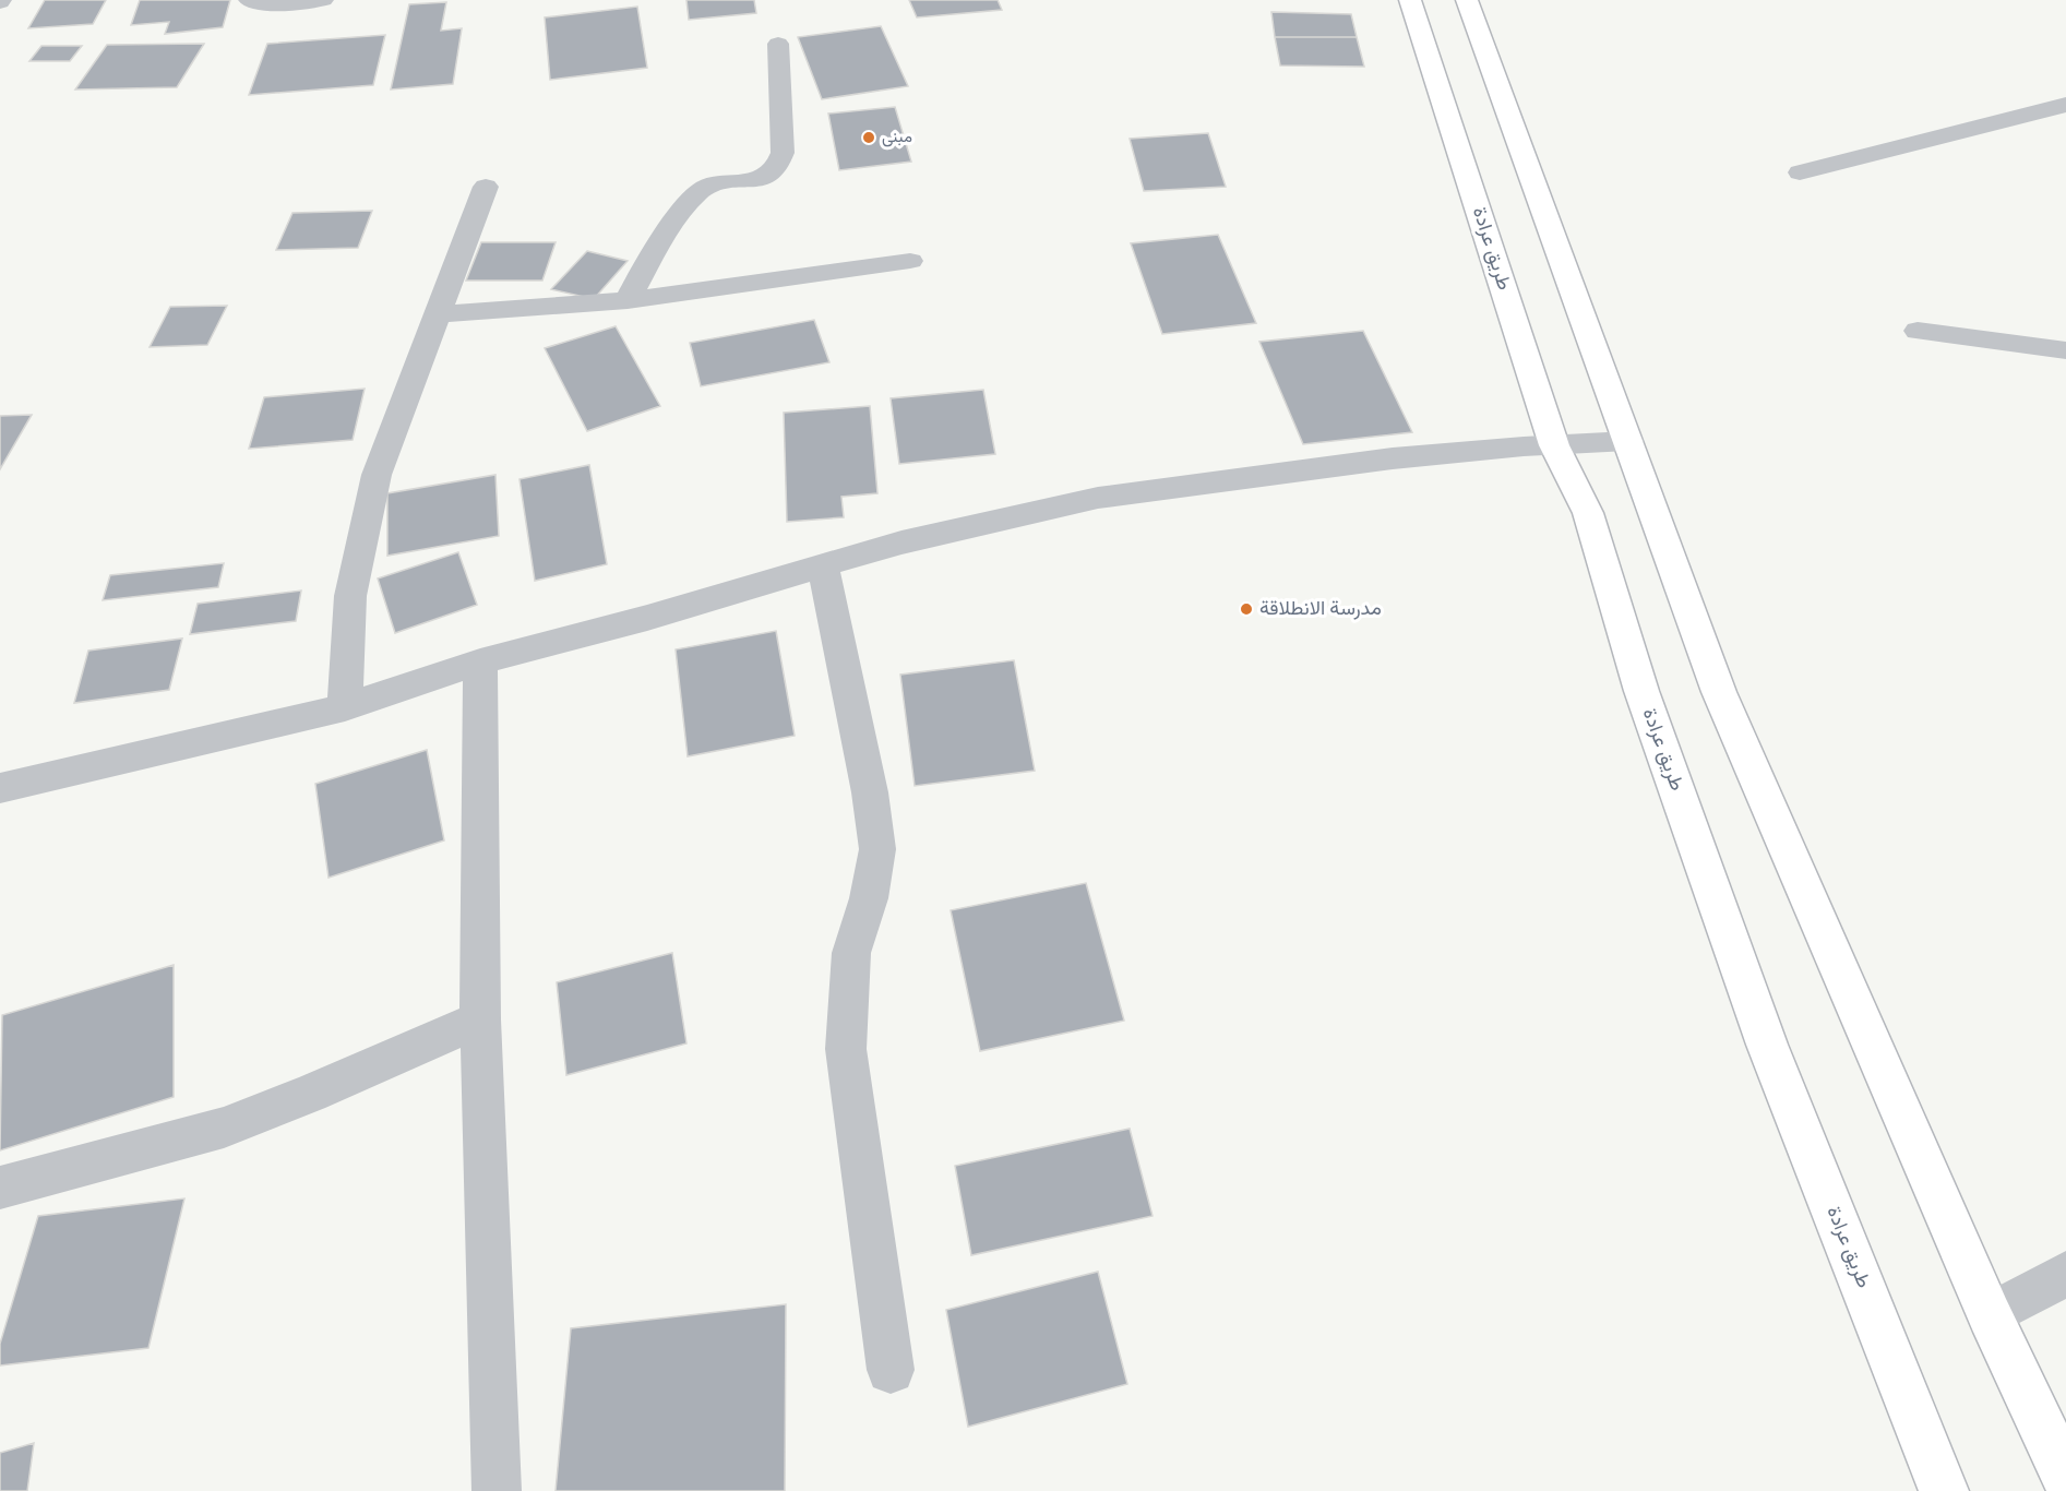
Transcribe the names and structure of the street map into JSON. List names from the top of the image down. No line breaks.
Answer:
{"streets":{"main road":["طريق عرادة"]},"places":["مبنى","مدرسة الانطلاقة"]}
